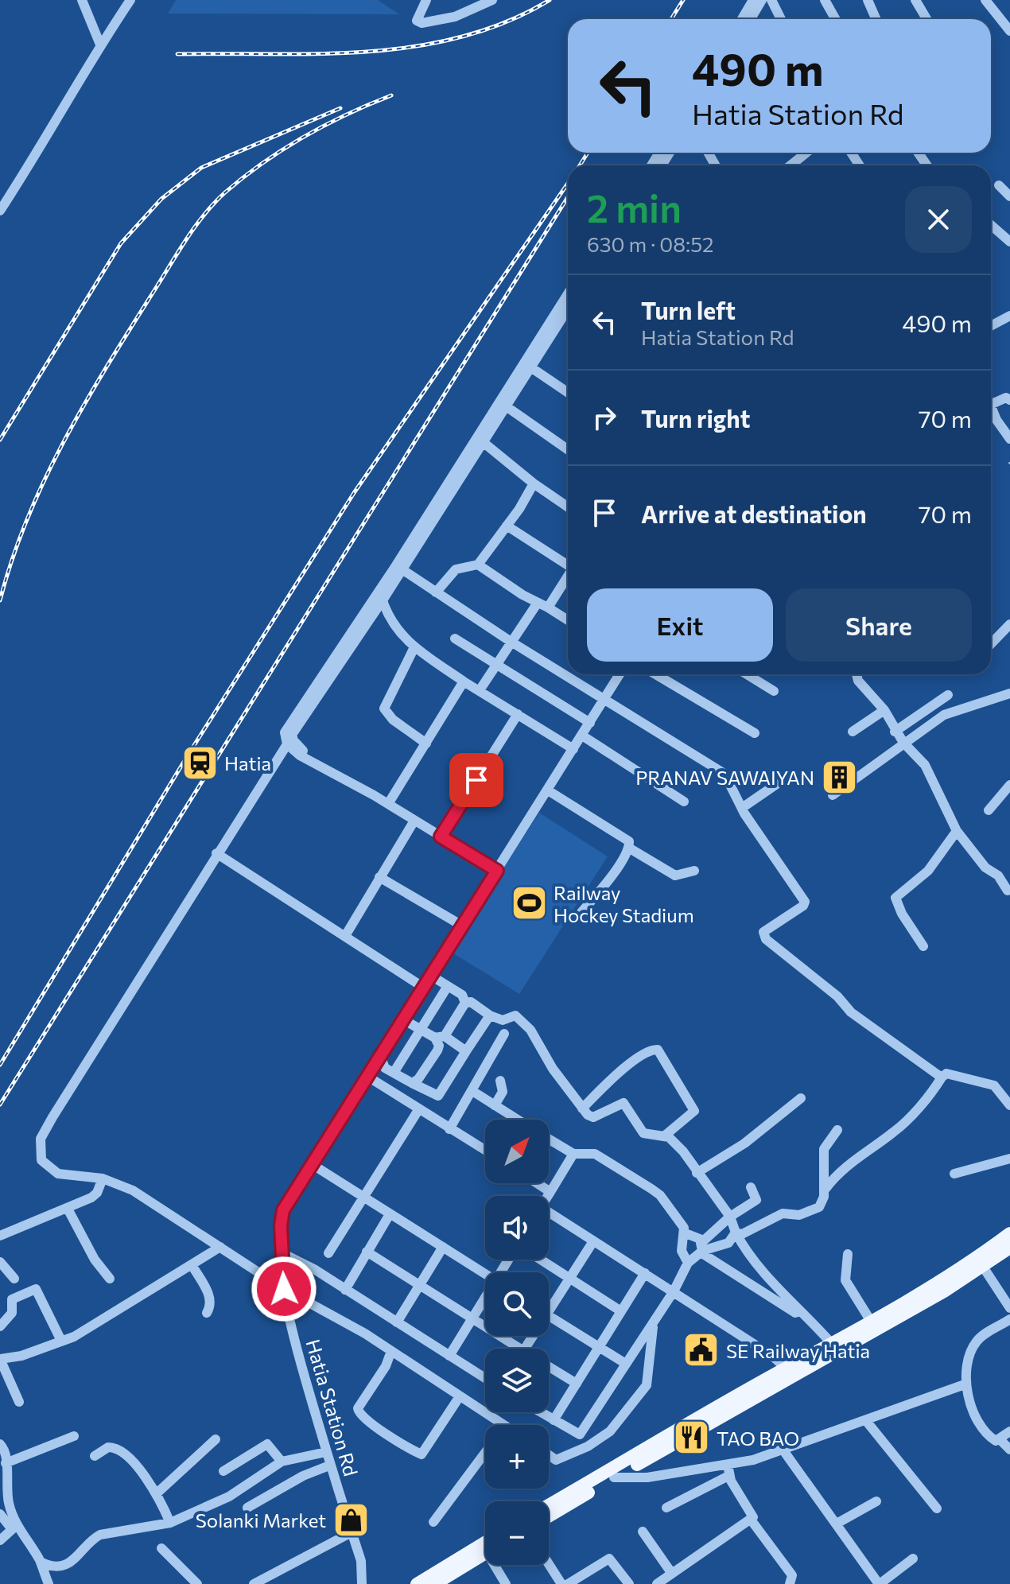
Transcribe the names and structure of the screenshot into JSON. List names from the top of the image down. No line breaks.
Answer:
{"streets":{"street":["Hatia Station Rd"]},"places":{"station":["Hatia"],"building":["PRANAV SAWAIYAN"],"sports":["Railway Hockey Stadium"],"public building":["SE Railway Hatia"],"restaurant":["TAO BAO"],"shop":["Solanki Market"]},"north":"top right","page":{"turn":["490 m","Hatia Station Rd"],"heading":["2 min","630 m · 08:52"],"list":[{"name":"Turn left","note":"Hatia Station Rd","value":"490 m"},{"name":"Turn right","value":"70 m"},{"name":"Arrive at destination","value":"70 m"}],"buttons":["Exit","Share"],"map_buttons":["+","−"]}}
